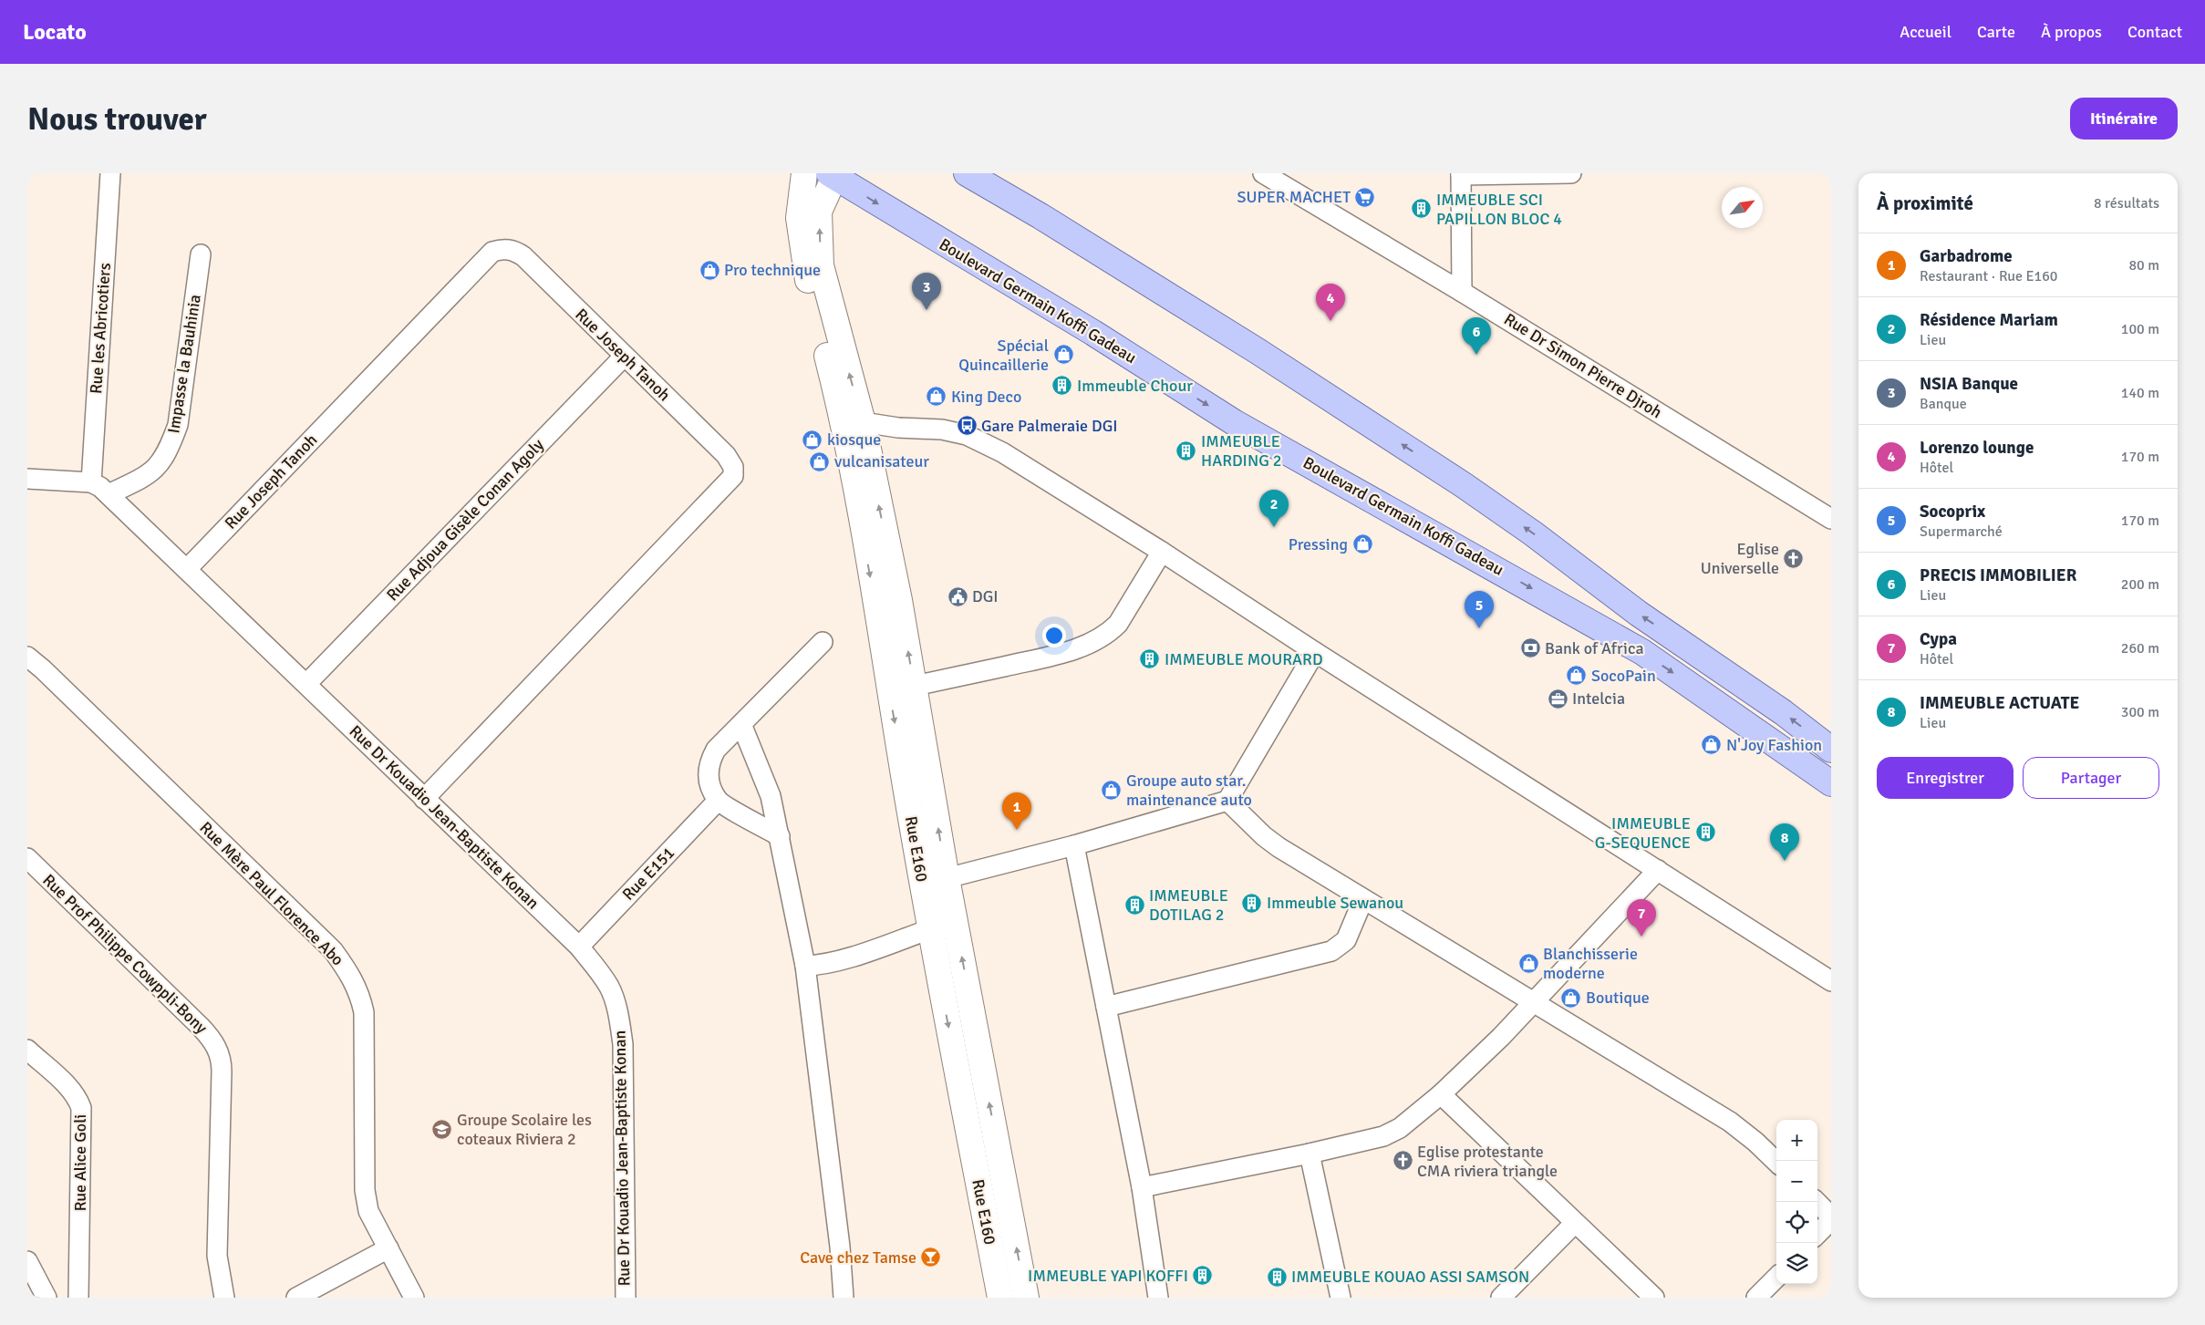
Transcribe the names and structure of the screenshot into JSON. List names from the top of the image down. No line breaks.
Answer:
{"streets":{"main road":["Boulevard Germain Koffi Gadeau"],"street":["Rue les Abricotiers","Rue Joseph Tanoh","Impasse la Bauhinia","Rue Dr Simon Pierre Djroh","Rue Adjoua Gisèle Conan Agoly","Rue Dr Kouadio Jean-Baptiste Konan","Rue E160","Rue E151","Rue Mère Paul Florence Abo","Rue Prof Philippe Cowppli-Bony","Rue Alice Goli"]},"crossings":[["Boulevard Germain Koffi Gadeau","Rue E160"],["Rue les Abricotiers","Rue Dr Kouadio Jean-Baptiste Konan"],["Rue Joseph Tanoh","Rue Adjoua Gisèle Conan Agoly"],["Rue Joseph Tanoh","Rue Dr Kouadio Jean-Baptiste Konan"],["Impasse la Bauhinia","Rue Dr Kouadio Jean-Baptiste Konan"],["Rue Adjoua Gisèle Conan Agoly","Rue Dr Kouadio Jean-Baptiste Konan"],["Rue Dr Kouadio Jean-Baptiste Konan","Rue E151"]],"places":{"supermarket":["SUPER MACHET"],"building":["IMMEUBLE SCI PAPILLON BLOC 4","Immeuble Chour","IMMEUBLE HARDING 2","IMMEUBLE MOURARD","IMMEUBLE G-SEQUENCE","Immeuble Sewanou","IMMEUBLE DOTILAG 2","IMMEUBLE YAPI KOFFI","IMMEUBLE KOUAO ASSI SAMSON"],"shop":["Pro technique","Spécial Quincaillerie","King Deco","kiosque","vulcanisateur","Pressing","SocoPain","N'Joy Fashion","Groupe auto star. maintenance auto","Blanchisserie moderne","Boutique"],"bus stop":["Gare Palmeraie DGI"],"church":["Eglise Universelle","Eglise protestante CMA riviera triangle"],"public building":["DGI"],"bank":["Bank of Africa"],"office":["Intelcia"],"school or university":["Groupe Scolaire les coteaux Riviera 2"],"bar":["Cave chez Tamse"]},"north":"top right","page":{"header":"Locato","nav":["Accueil","Carte","À propos","Contact"],"buttons":["Itinéraire",["Enregistrer","Partager"]],"title":"Nous trouver","heading":["À proximité","8 résultats"],"list":[{"mark":"1","name":"Garbadrome","note":"Restaurant · Rue E160","value":"80 m"},{"mark":"2","name":"Résidence Mariam","note":"Lieu","value":"100 m"},{"mark":"3","name":"NSIA Banque","note":"Banque","value":"140 m"},{"mark":"4","name":"Lorenzo lounge","note":"Hôtel","value":"170 m"},{"mark":"5","name":"Socoprix","note":"Supermarché","value":"170 m"},{"mark":"6","name":"PRECIS IMMOBILIER","note":"Lieu","value":"200 m"},{"mark":"7","name":"Cypa","note":"Hôtel","value":"260 m"},{"mark":"8","name":"IMMEUBLE ACTUATE","note":"Lieu","value":"300 m"}],"pins":["3","4","6","2","5","1","8","7"],"map_buttons":["+","−"]}}
